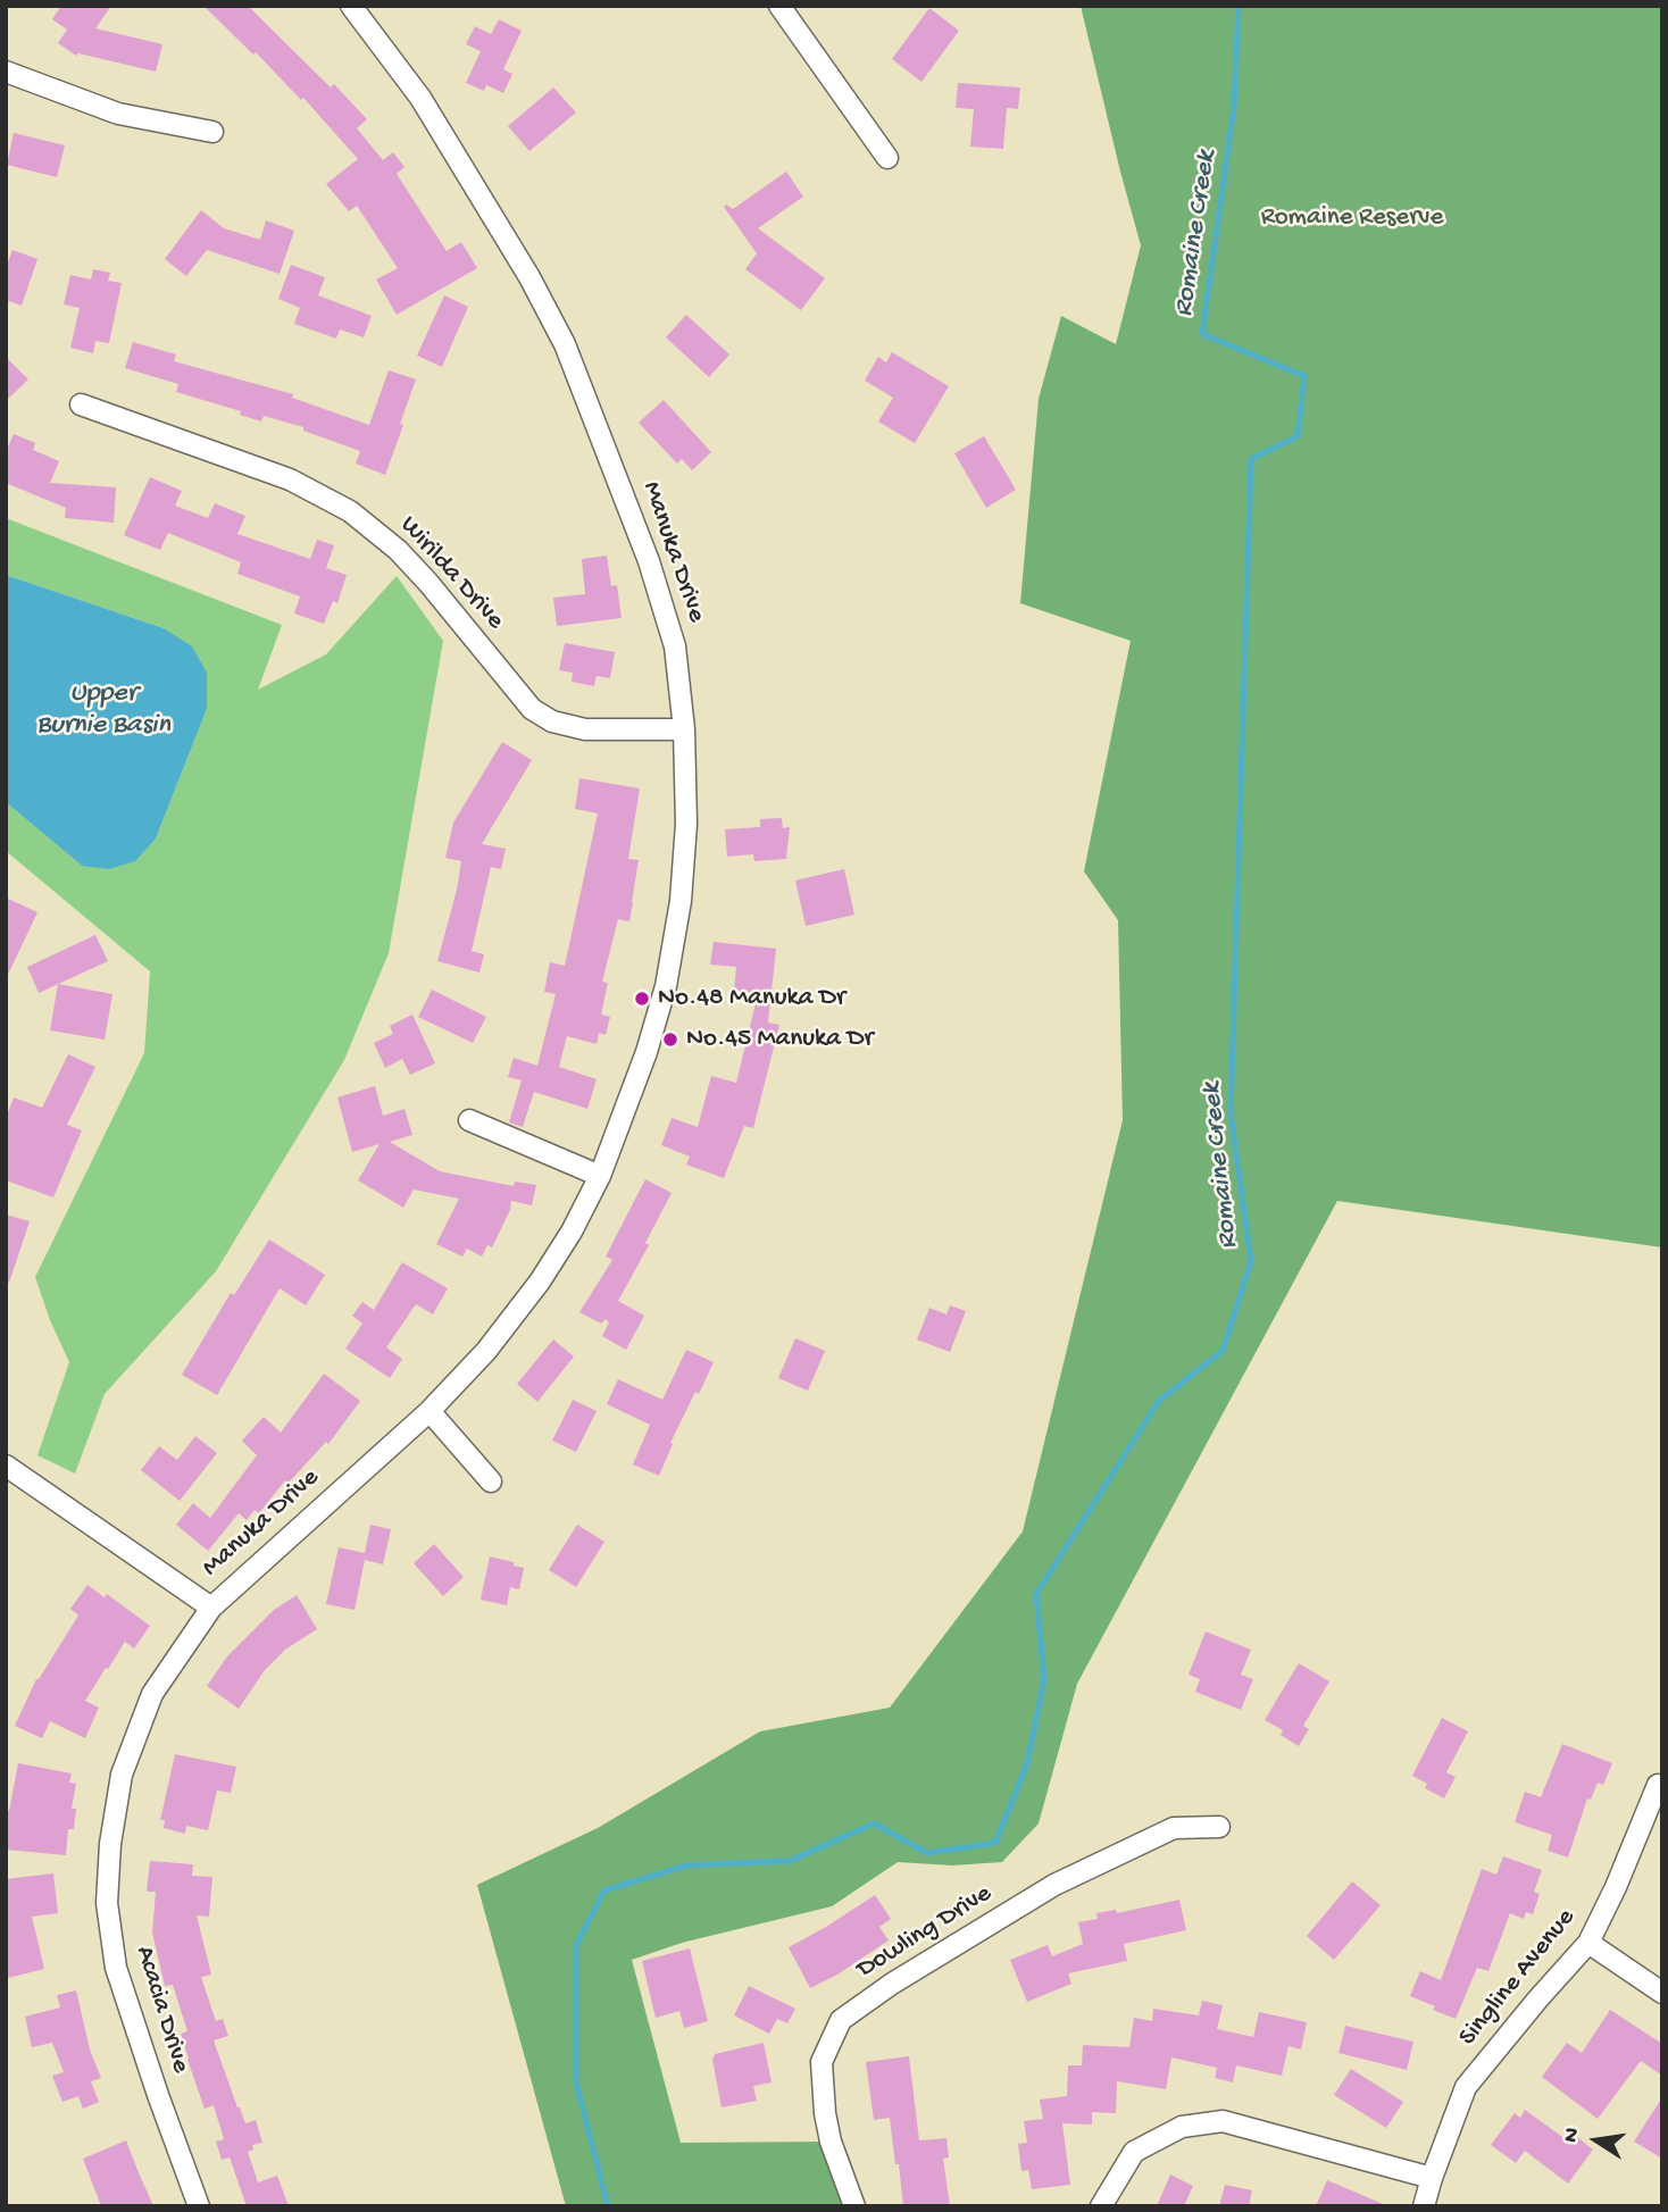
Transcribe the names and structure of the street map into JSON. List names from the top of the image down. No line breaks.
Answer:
{"streets":{"street":["Manuka Drive","Wirilda Drive","Dowling Drive","Singline Avenue","Acacia Drive"]},"crossings":[["Manuka Drive","Wirilda Drive"],["Manuka Drive","Acacia Drive"]],"water":["Romaine Creek","Upper Burnie Basin"],"parks":["Romaine Reserve"],"places":["No.48 Manuka Dr","No.45 Manuka Dr"],"north":"left"}
